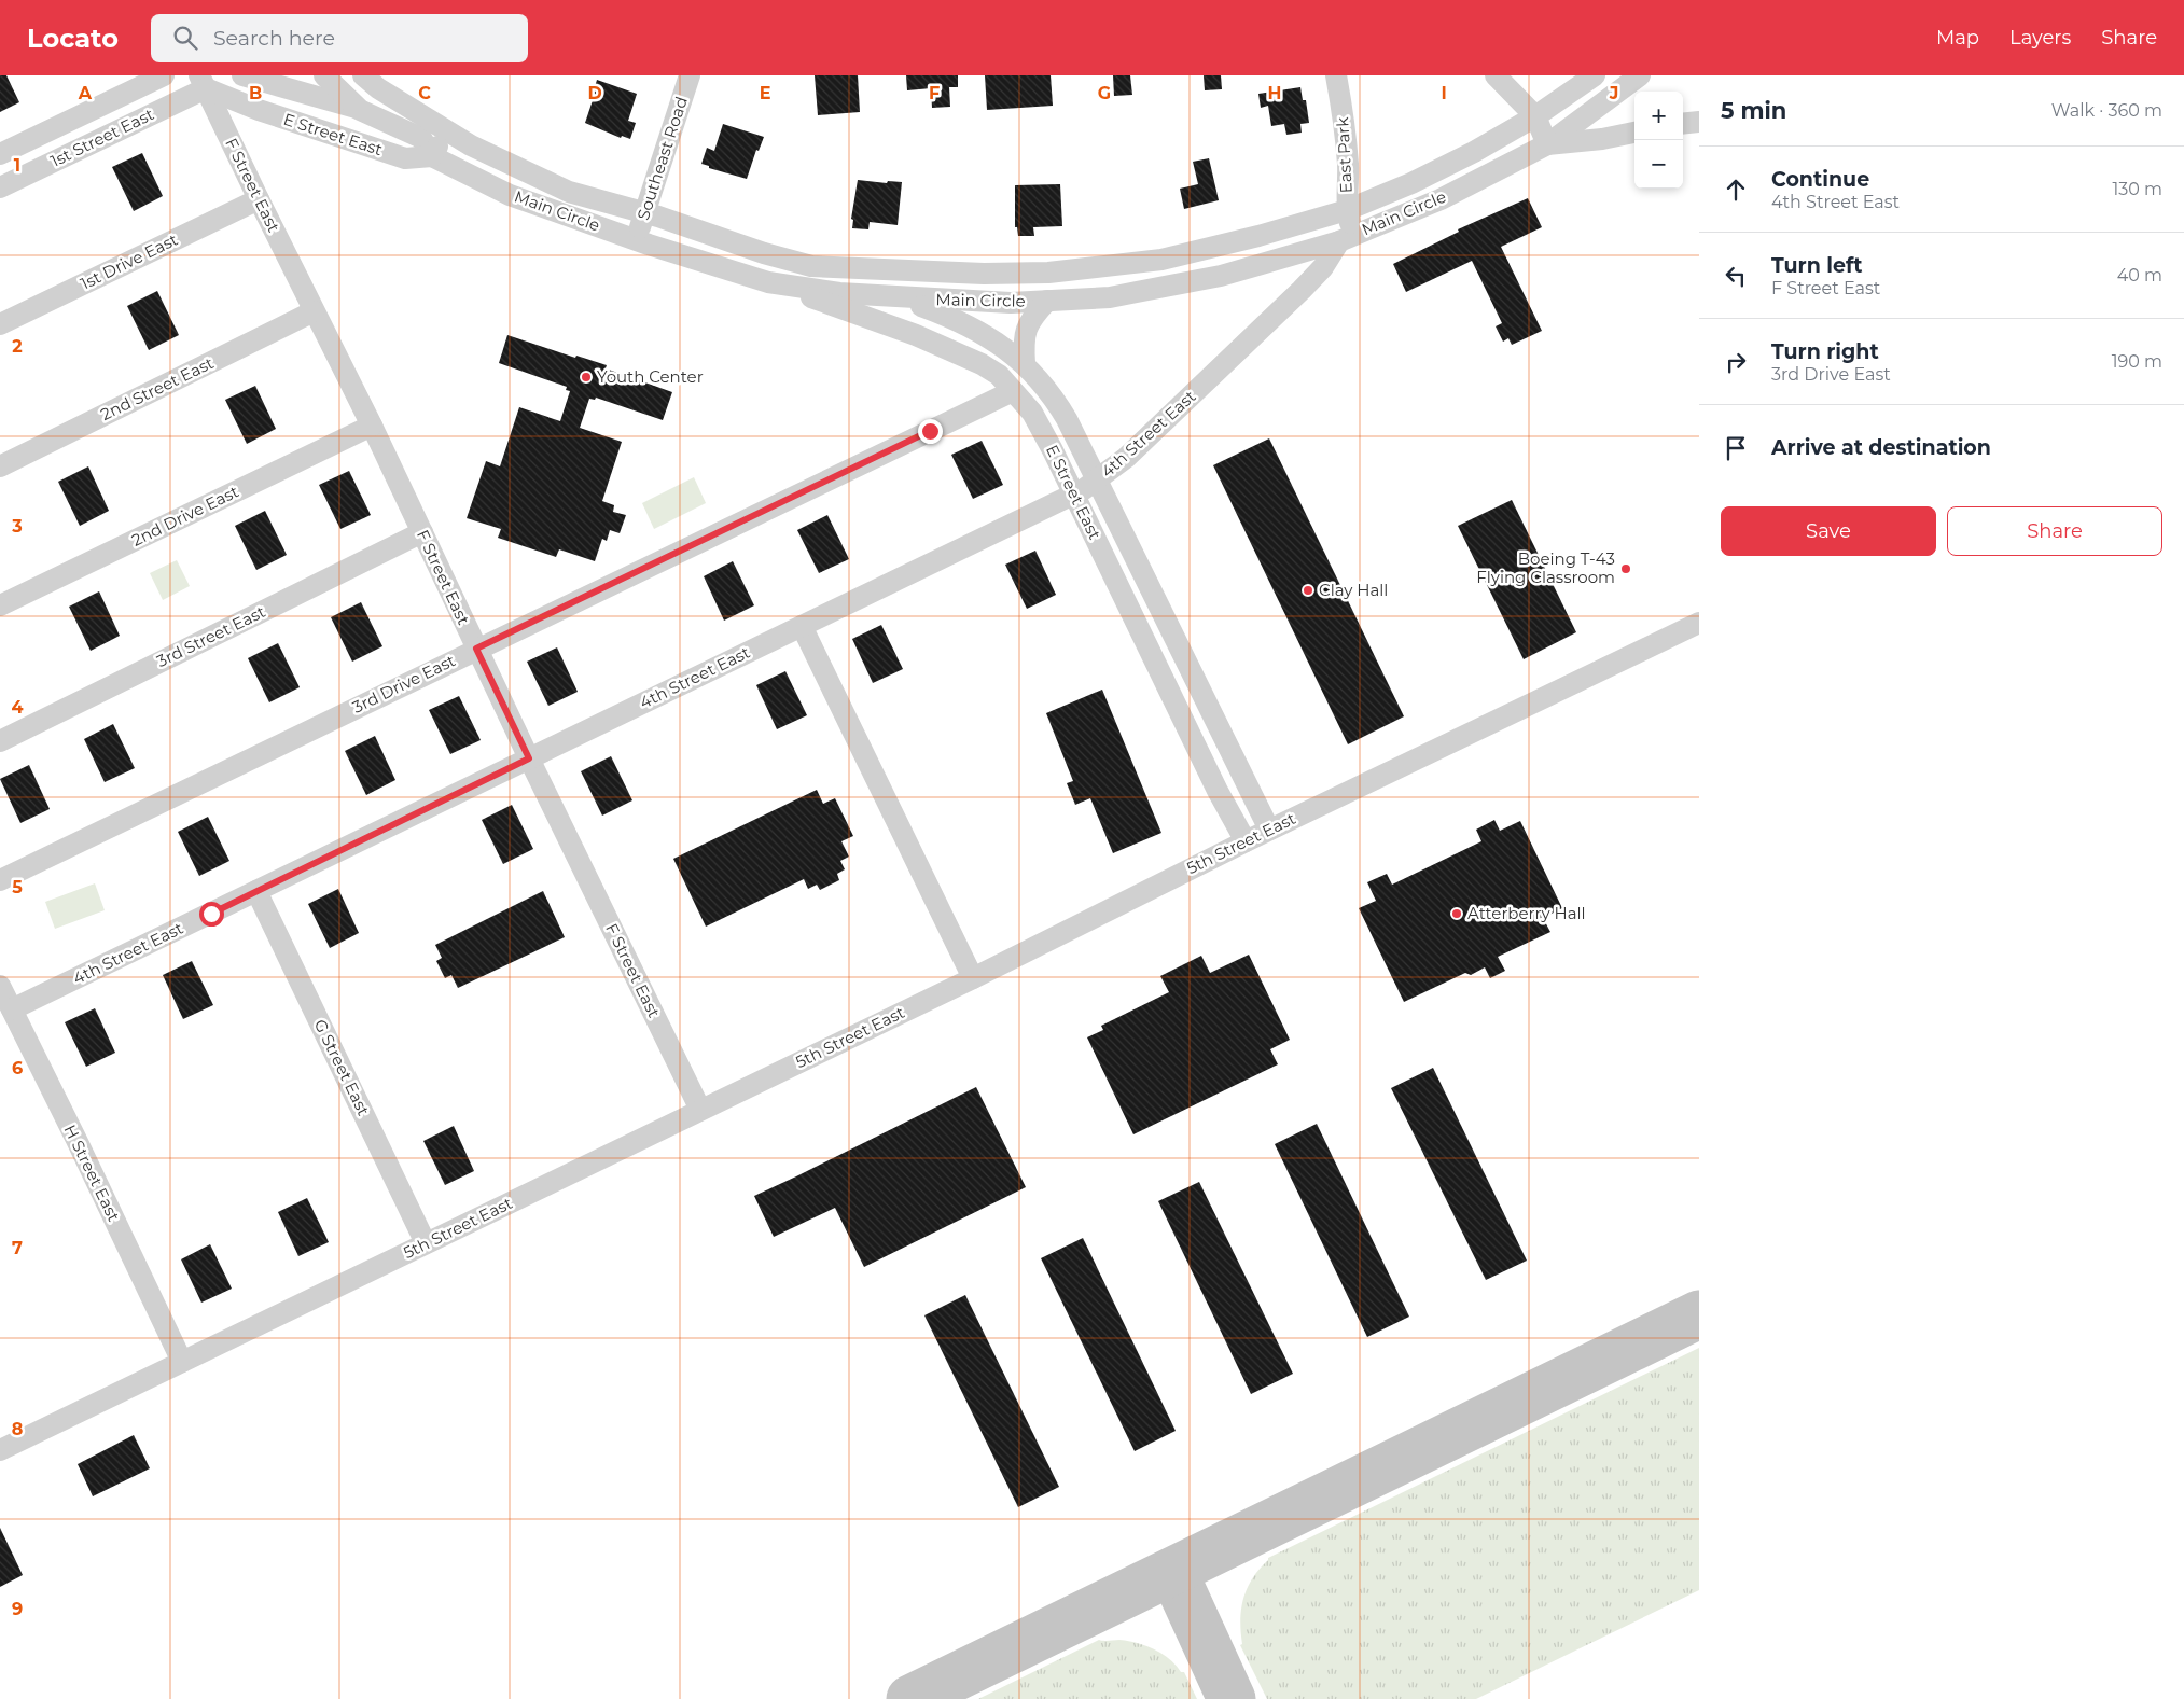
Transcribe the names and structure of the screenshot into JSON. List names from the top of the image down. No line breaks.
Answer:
{"streets":{"street":["E Street East","1st Street East","East Park","Southeast Road","F Street East","Main Circle","1st Drive East","2nd Street East","4th Street East","2nd Drive East","3rd Street East","3rd Drive East","5th Street East","G Street East","H Street East"]},"crossings":[["E Street East","1st Street East"],["E Street East","F Street East"],["E Street East","Main Circle"],["E Street East","4th Street East"],["E Street East","3rd Drive East"],["E Street East","5th Street East"],["1st Street East","F Street East"],["East Park","Main Circle"],["Southeast Road","Main Circle"],["F Street East","1st Drive East"],["F Street East","2nd Street East"],["F Street East","4th Street East"],["F Street East","2nd Drive East"],["F Street East","3rd Street East"],["F Street East","3rd Drive East"],["F Street East","5th Street East"],["Main Circle","4th Street East"],["4th Street East","G Street East"],["4th Street East","H Street East"],["5th Street East","G Street East"],["5th Street East","H Street East"]],"places":["Youth Center","Boeing T-43 Flying Classroom","Clay Hall","Atterberry Hall"],"page":{"header":"Locato","search":"Search here","nav":["Map","Layers","Share"],"heading":["5 min","Walk · 360 m"],"map_buttons":["+","−"],"list":[["Continue","4th Street East","130 m"],["Turn left","F Street East","40 m"],["Turn right","3rd Drive East","190 m"],"Arrive at destination"],"buttons":["Save","Share"]},"grid":{"columns":["A","B","C","D","E","F","G","H","I","J"],"rows":["1","2","3","4","5","6","7","8","9"]}}
